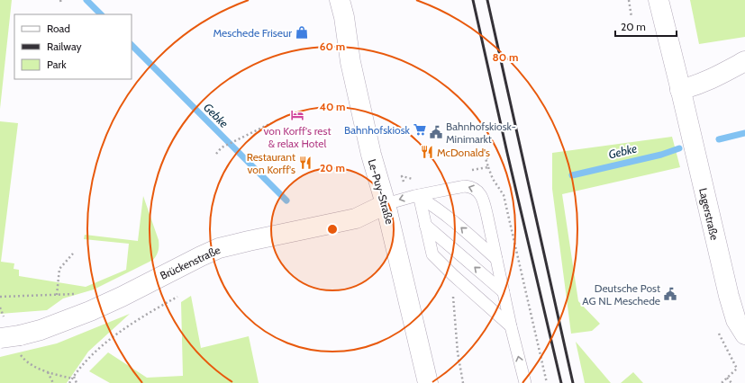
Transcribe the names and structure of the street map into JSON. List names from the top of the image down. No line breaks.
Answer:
{"streets":{"street":["Le-Puy-Straße","Lagerstraße","Brückenstraße"]},"crossings":[["Le-Puy-Straße","Brückenstraße"]],"water":["Gebke"],"places":{"shop":["Meschede Friseur"],"hotel":["von Korff's rest & relax Hotel"],"supermarket":["Bahnhofskiosk"],"public building":["Bahnhofskiosk- Minimarkt","Deutsche Post AG NL Meschede"],"restaurant":["McDonald's","Restaurant von Korff's"]},"legend":["Road","Railway","Park"],"scale_bar":"20 m","rings":["60 m","80 m","40 m","20 m"]}
